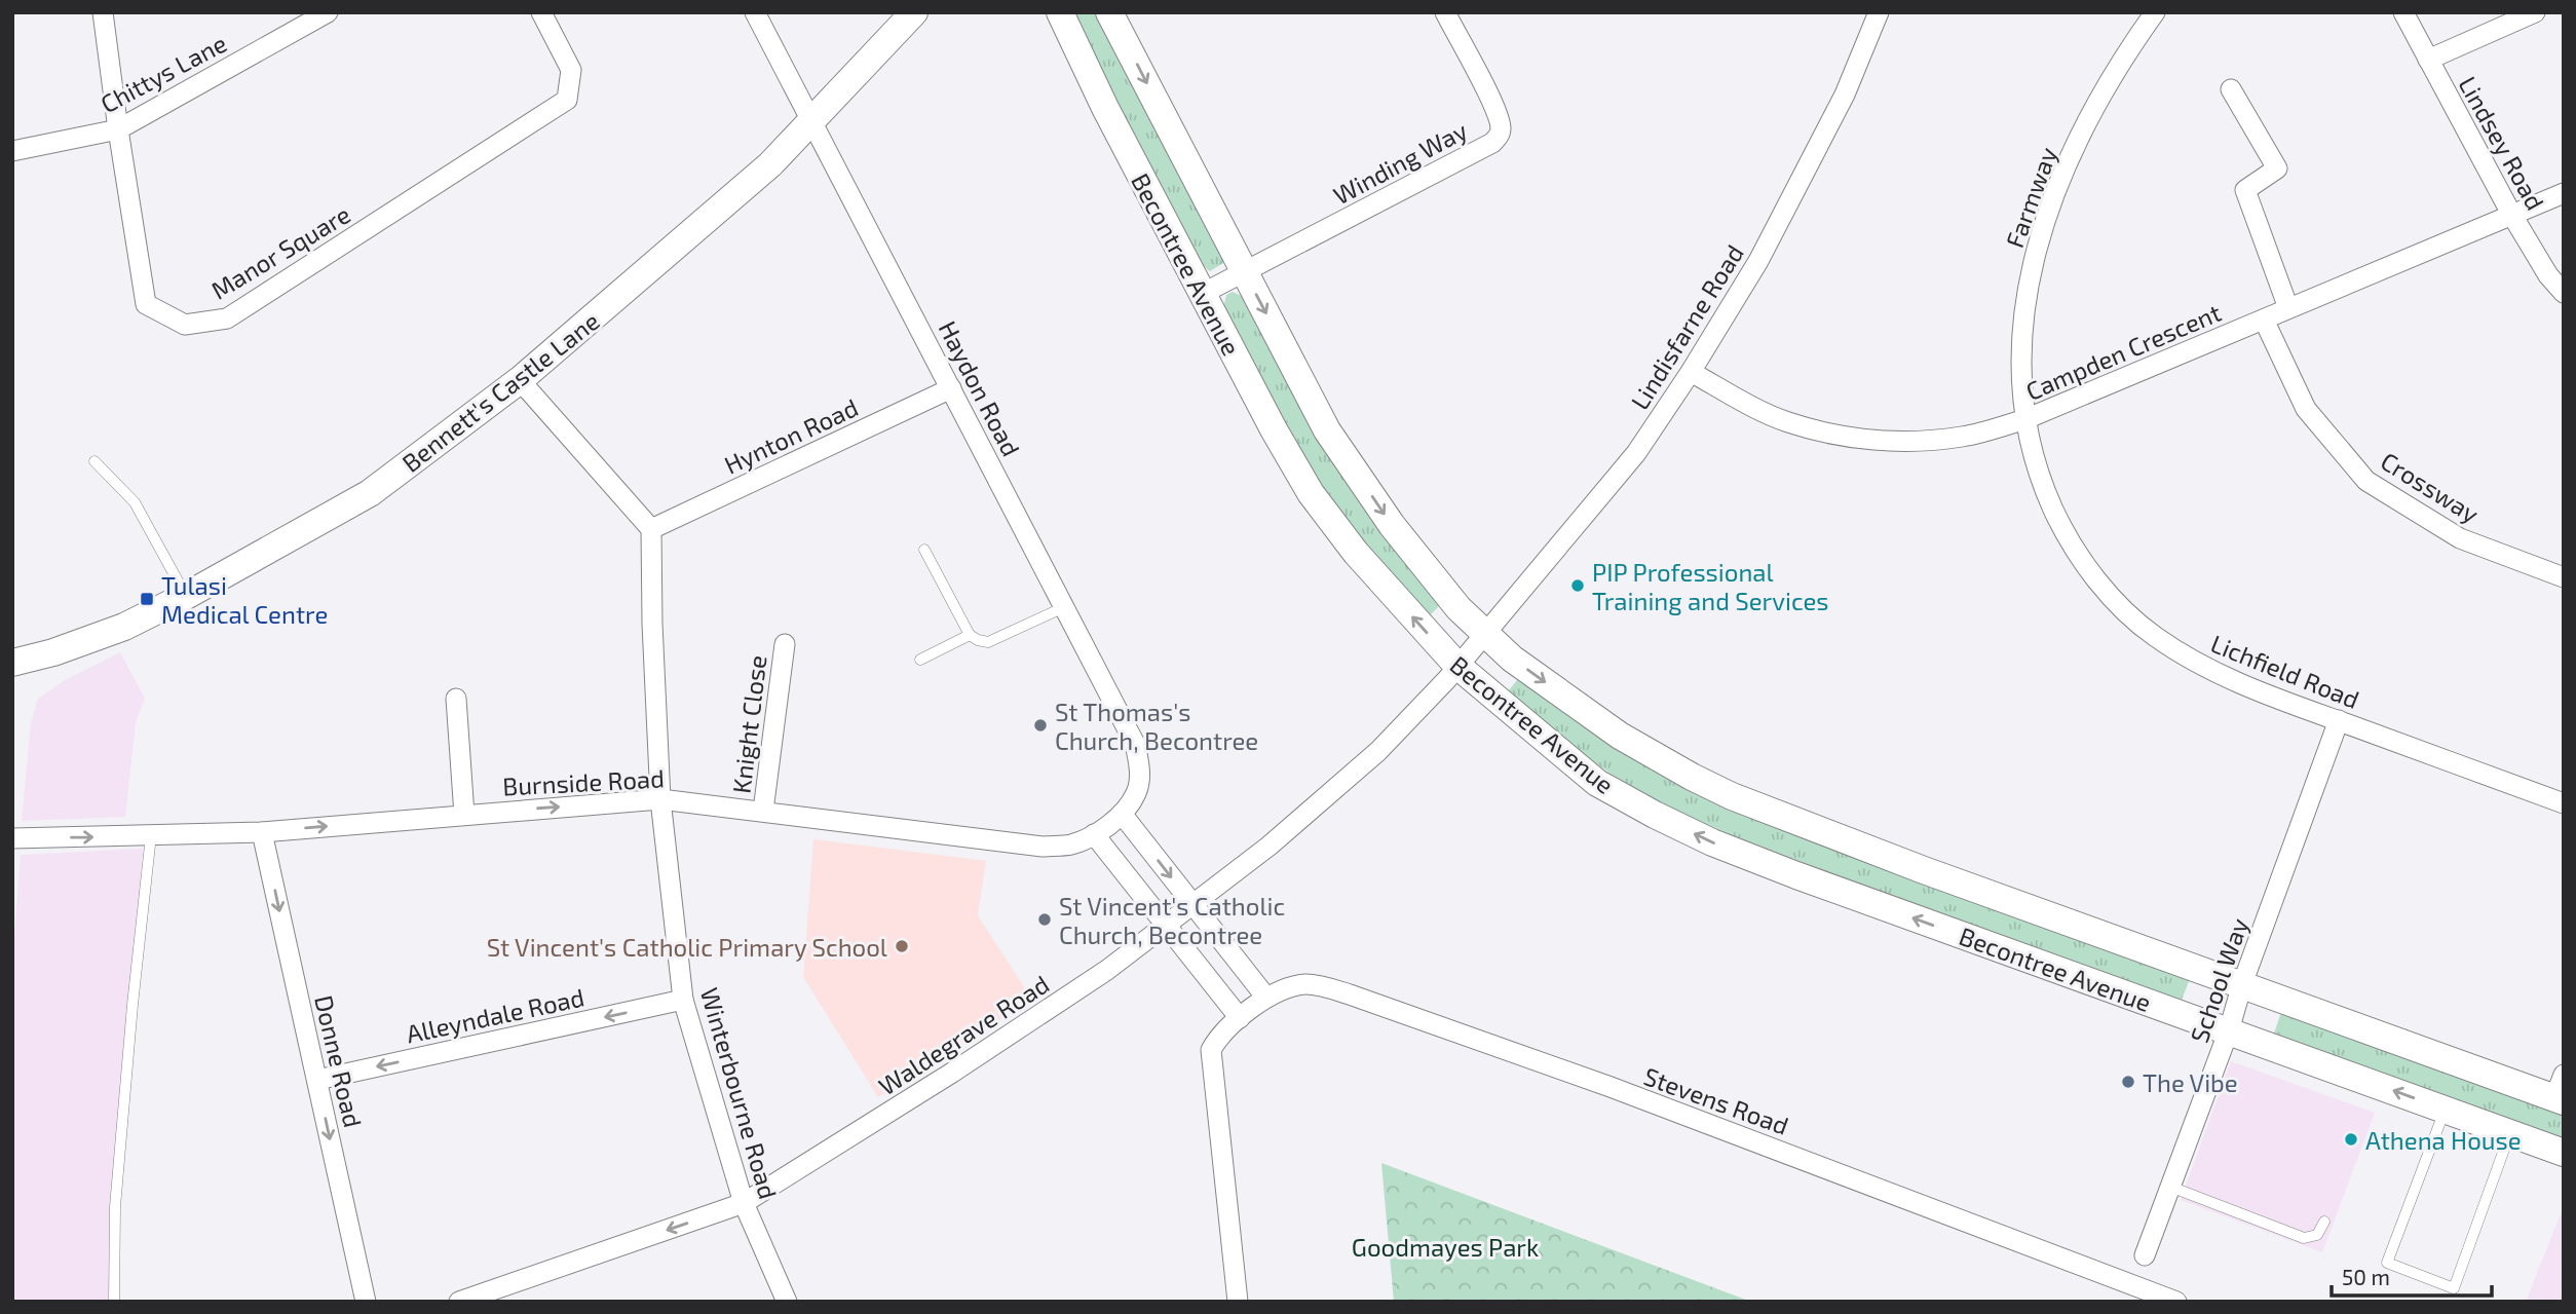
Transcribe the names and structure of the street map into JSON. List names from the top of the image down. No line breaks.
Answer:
{"streets":{"street":["Chittys Lane","Lindsey Road","Winding Way","Farmway","Manor Square","Becontree Avenue","Lindisfarne Road","Campden Crescent","Haydon Road","Bennett's Castle Lane","Hynton Road","Crossway","Lichfield Road","Knight Close","Burnside Road","School Way","Alleyndale Road","Waldegrave Road","Donne Road","Winterbourne Road","Stevens Road"]},"crossings":[["Chittys Lane","Manor Square"],["Lindsey Road","Campden Crescent"],["Winding Way","Becontree Avenue"],["Farmway","Campden Crescent"],["Farmway","Lichfield Road"],["Becontree Avenue","Lindisfarne Road"],["Becontree Avenue","School Way"],["Becontree Avenue","Waldegrave Road"],["Lindisfarne Road","Campden Crescent"],["Lindisfarne Road","Waldegrave Road"],["Campden Crescent","Crossway"],["Campden Crescent","Lichfield Road"],["Haydon Road","Bennett's Castle Lane"],["Haydon Road","Hynton Road"],["Haydon Road","Burnside Road"],["Hynton Road","Winterbourne Road"],["Lichfield Road","School Way"],["Knight Close","Burnside Road"],["Burnside Road","Donne Road"],["Burnside Road","Winterbourne Road"],["Alleyndale Road","Donne Road"],["Alleyndale Road","Winterbourne Road"],["Waldegrave Road","Winterbourne Road"]],"one_way":["Burnside Road","Alleyndale Road","Donne Road"],"parks":["Goodmayes Park"],"places":{"other":["PIP Professional Training and Services","St Thomas's Church, Becontree","St Vincent's Catholic Church, Becontree","St Vincent's Catholic Primary School","The Vibe","Athena House"],"transit":["Tulasi Medical Centre"]},"scale_bar":"50 m"}
